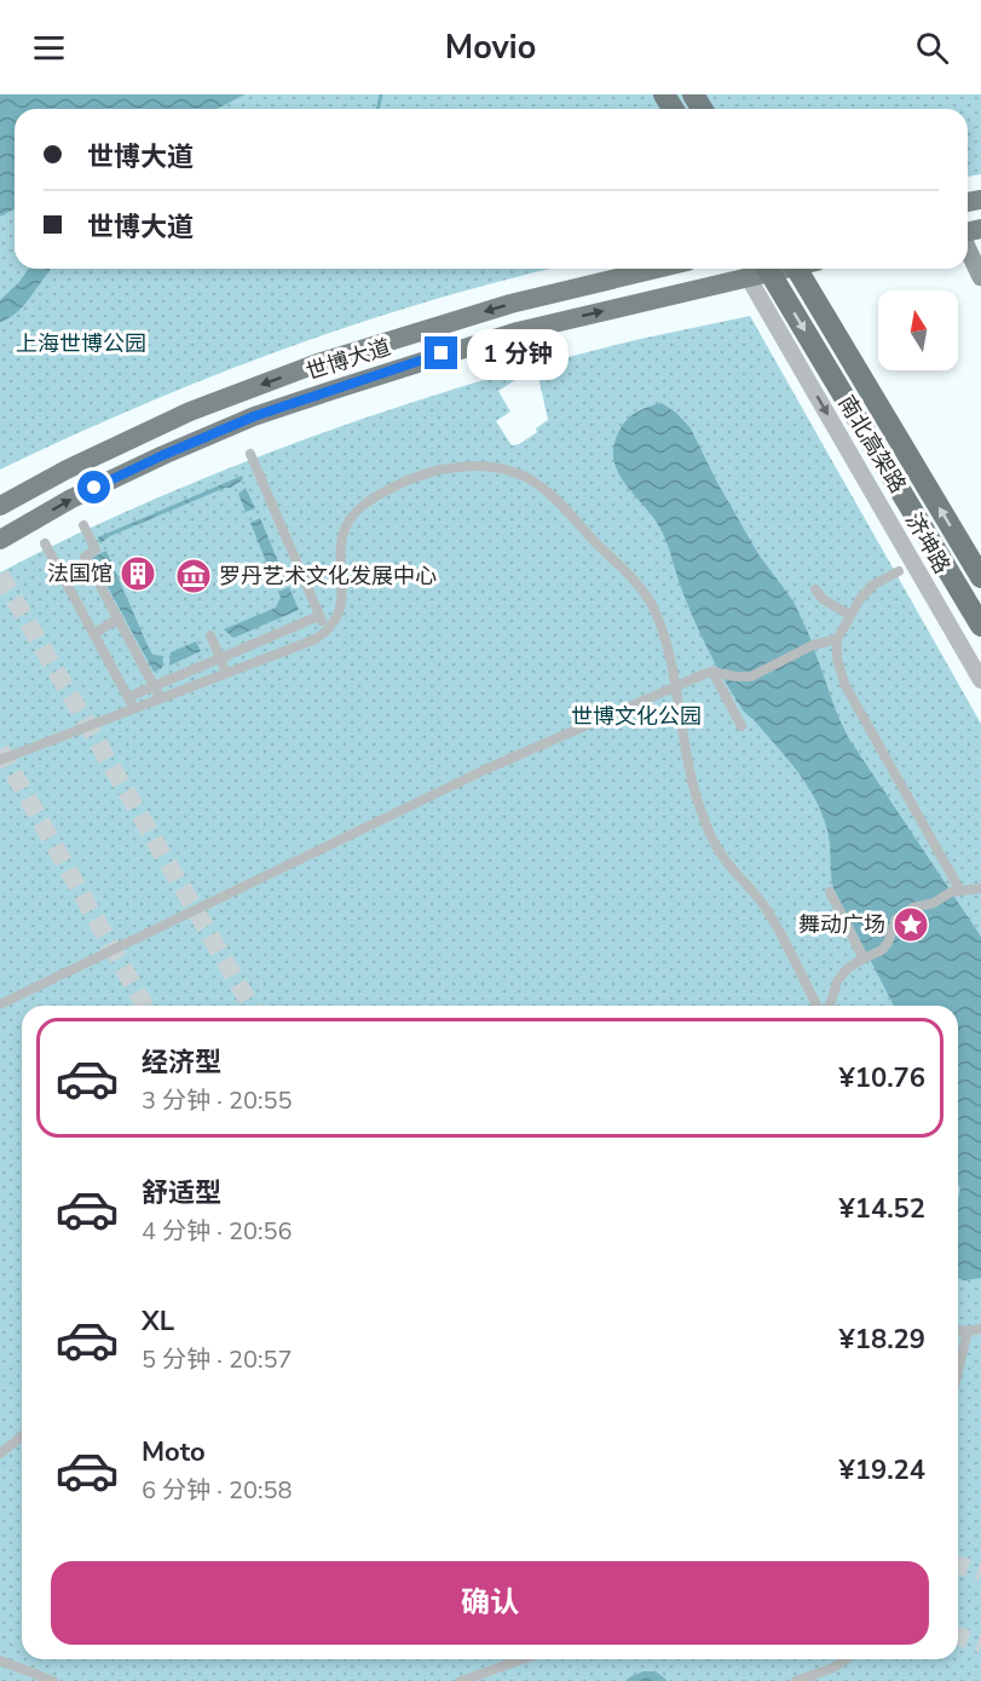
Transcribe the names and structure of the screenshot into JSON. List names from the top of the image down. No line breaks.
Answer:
{"streets":{"highway":["南北高架路"],"main road":["世博大道"],"street":["济坤路"]},"crossings":[["世博大道","南北高架路"],["世博大道","济坤路"],["南北高架路","济坤路"]],"one_way":["济坤路"],"parks":["上海世博公园","世博文化公园"],"places":{"building":["法国馆"],"museum":["罗丹艺术文化发展中心"],"place":["舞动广场"]},"north":"top","page":{"header":"Movio","banner":["世博大道","世博大道"],"bubble":"1 分钟","list":[{"name":"经济型","note":"3 分钟 · 20:55","value":"¥10.76"},{"name":"舒适型","note":"4 分钟 · 20:56","value":"¥14.52"},{"name":"XL","note":"5 分钟 · 20:57","value":"¥18.29"},{"name":"Moto","note":"6 分钟 · 20:58","value":"¥19.24"}],"buttons":"确认"}}
